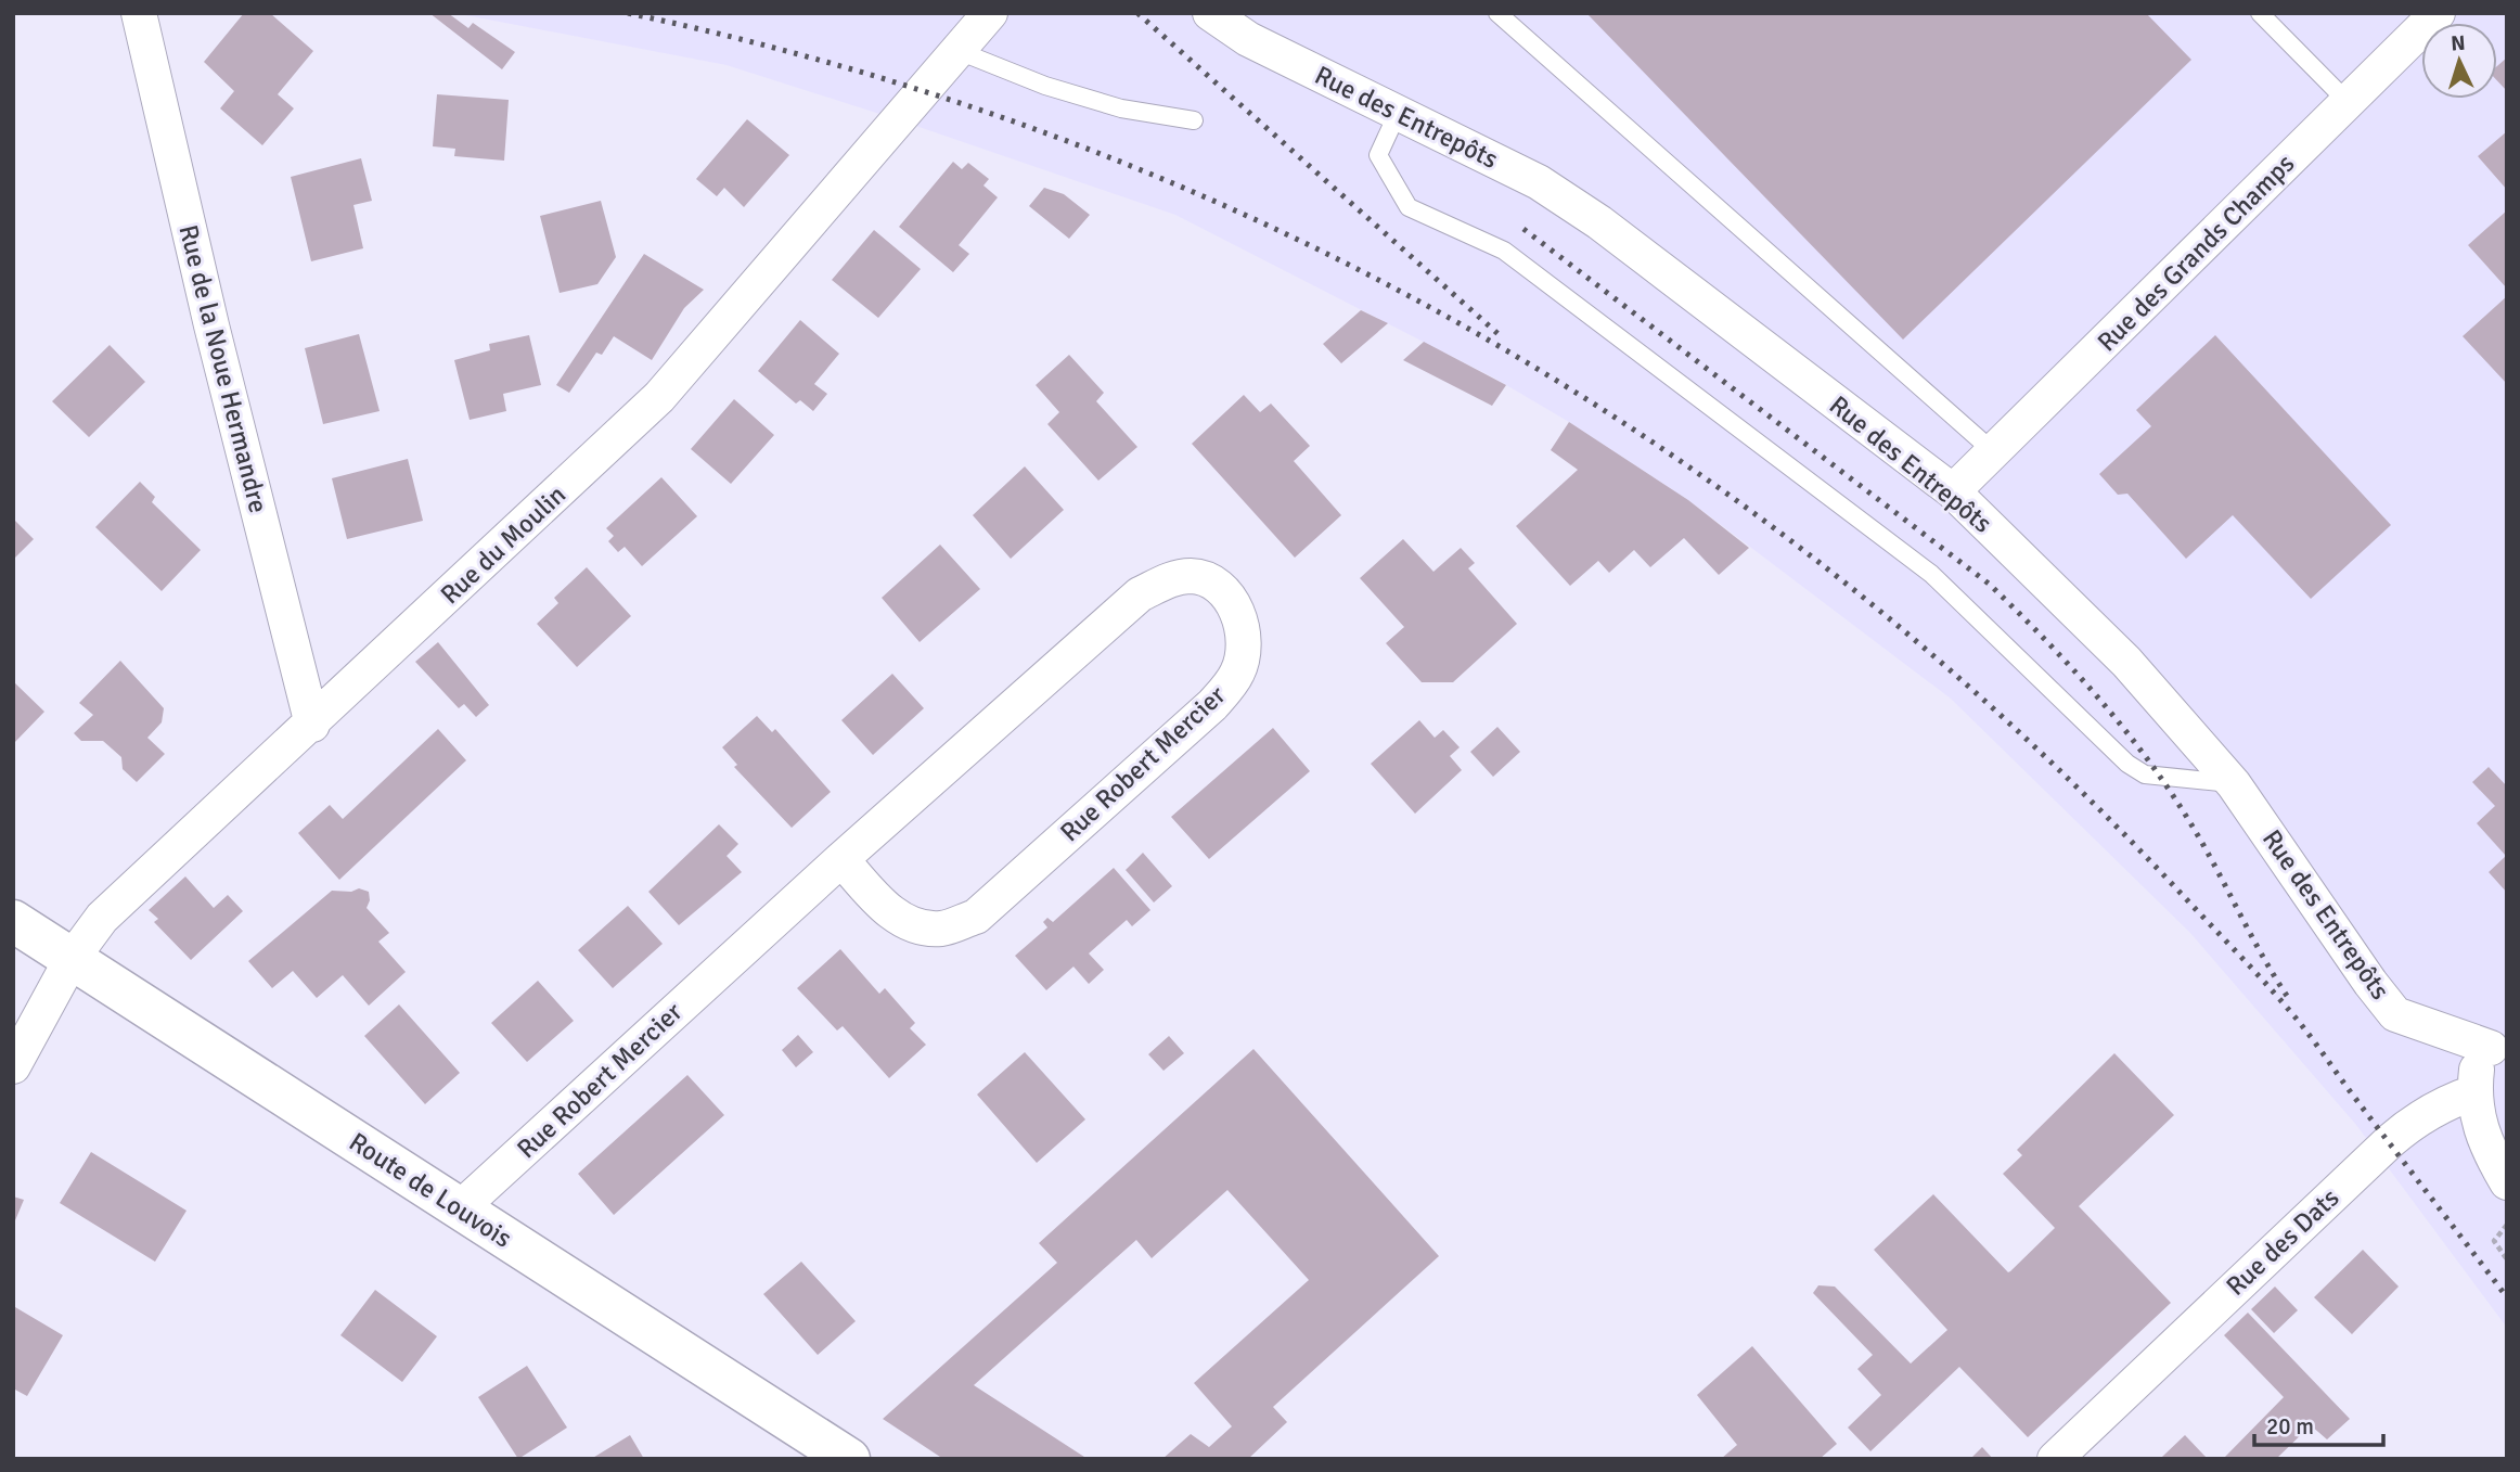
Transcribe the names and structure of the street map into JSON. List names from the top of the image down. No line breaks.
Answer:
{"streets":{"street":["Rue des Entrepôts","Rue des Grands Champs","Rue de la Noue Hermandre","Rue du Moulin","Rue Robert Mercier","Route de Louvois","Rue des Dats"]},"crossings":[["Rue des Entrepôts","Rue des Grands Champs"],["Rue de la Noue Hermandre","Rue du Moulin"],["Rue du Moulin","Route de Louvois"],["Rue Robert Mercier","Route de Louvois"]],"scale_bar":"20 m","north":"top"}
